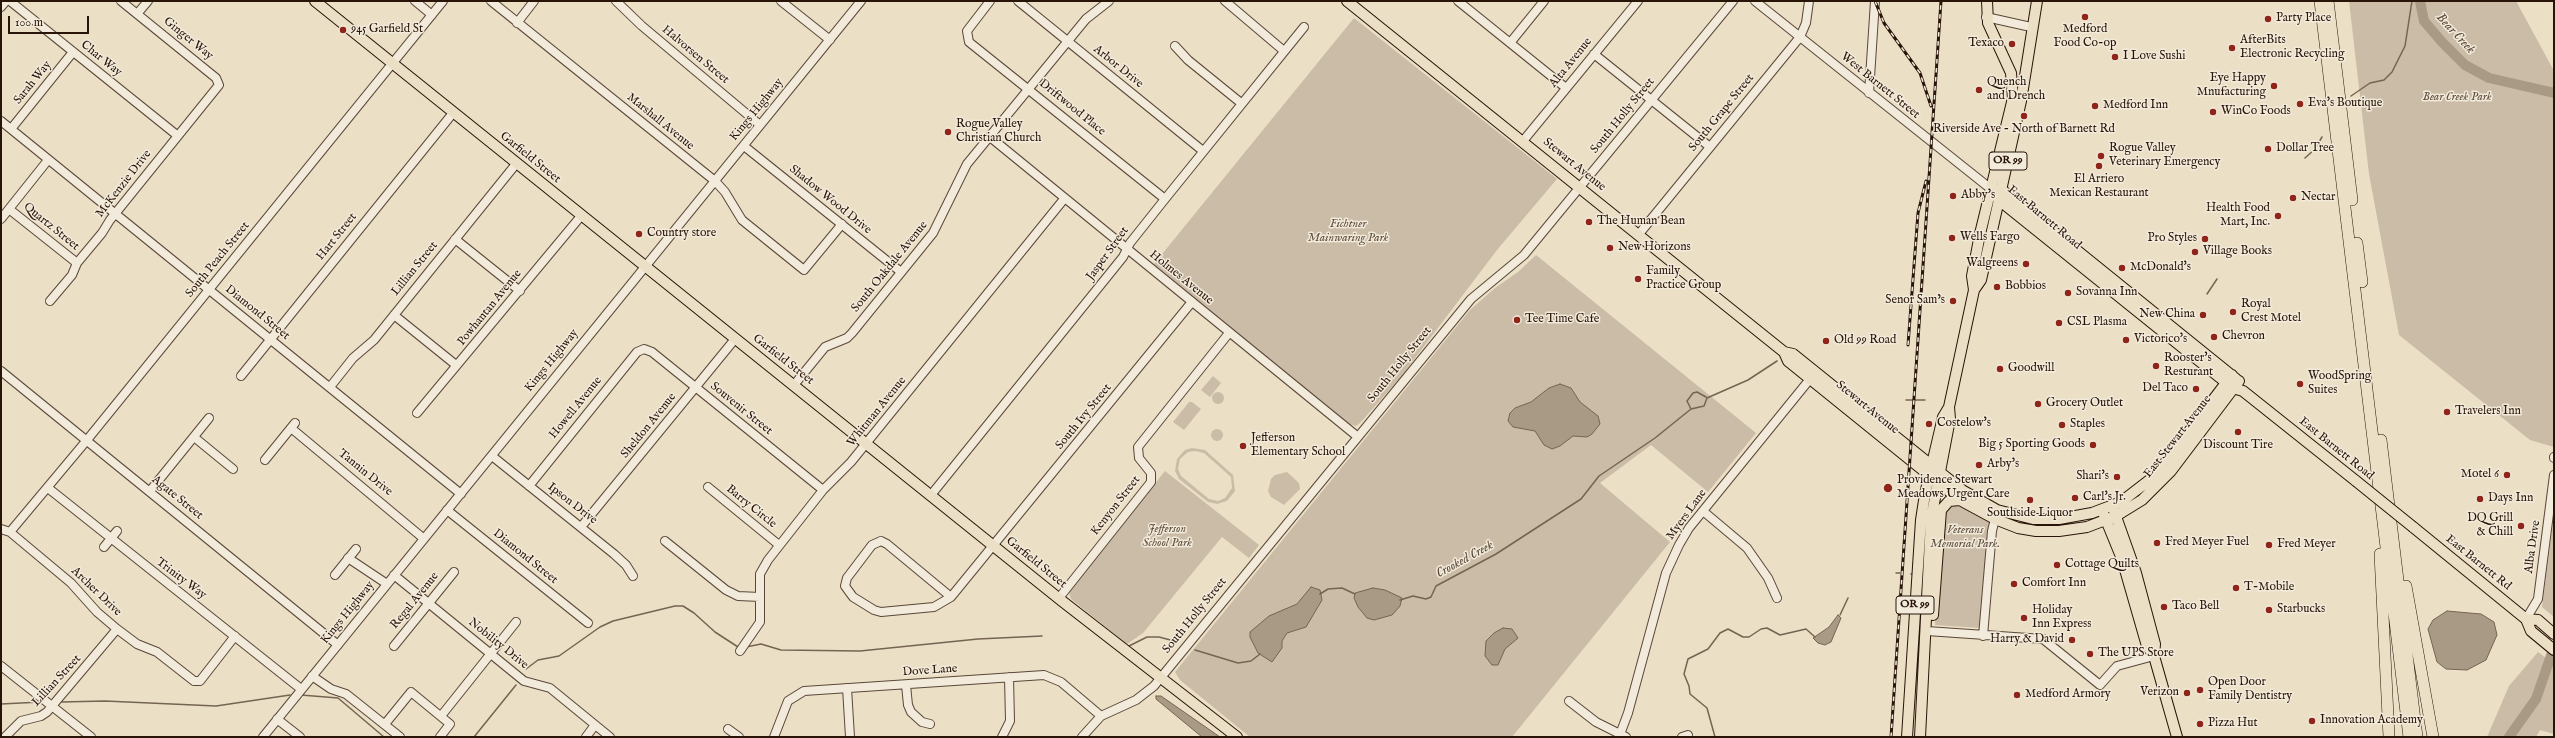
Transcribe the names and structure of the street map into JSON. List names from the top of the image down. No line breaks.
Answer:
{"streets":{"main road":["Garfield Street","OR 99","Stewart Avenue","East Barnett Road","East Stewart Avenue","East Barnett Rd"],"street":["Ginger Way","Halvorsen Street","Char Way","Alta Avenue","Arbor Drive","Sarah Way","West Barnett Street","Driftwood Place","Kings Highway","South Grape Street","South Holly Street","Marshall Avenue","McKenzie Drive","Shadow Wood Drive","Quartz Street","Hart Street","Jasper Street","South Peach Street","South Oakdale Avenue","Lillian Street","Holmes Avenue","Powhantan Avenue","Diamond Street","Howell Avenue","Souvenir Street","Whitman Avenue","South Ivy Street","Sheldon Avenue","Tannin Drive","Agate Street","Ipson Drive","Kenyon Street","Barry Circle","Myers Lane","Alba Drive","Trinity Way","Archer Drive","Regal Avenue","Nobility Drive","Dove Lane"]},"crossings":[["Ginger Way","McKenzie Drive"],["Halvorsen Street","Kings Highway"],["Char Way","Sarah Way"],["Char Way","McKenzie Drive"],["Alta Avenue","Stewart Avenue"],["Arbor Drive","Jasper Street"],["Arbor Drive","South Oakdale Avenue"],["Sarah Way","Diamond Street"],["West Barnett Street","South Grape Street"],["West Barnett Street","OR 99"],["West Barnett Street","East Barnett Road"],["Driftwood Place","Jasper Street"],["Driftwood Place","South Oakdale Avenue"],["Kings Highway","Marshall Avenue"],["Kings Highway","Garfield Street"],["Kings Highway","Shadow Wood Drive"],["Kings Highway","Diamond Street"],["Kings Highway","Tannin Drive"],["Kings Highway","Agate Street"],["Kings Highway","Ipson Drive"],["Kings Highway","Trinity Way"],["Kings Highway","Nobility Drive"],["South Grape Street","Stewart Avenue"],["South Holly Street","Garfield Street"],["South Holly Street","Stewart Avenue"],["South Holly Street","Holmes Avenue"],["South Holly Street","Dove Lane"],["Marshall Avenue","Shadow Wood Drive"],["Garfield Street","Hart Street"],["Garfield Street","Jasper Street"],["Garfield Street","South Peach Street"],["Garfield Street","South Oakdale Avenue"],["Garfield Street","Lillian Street"],["Garfield Street","Powhantan Avenue"],["Garfield Street","Whitman Avenue"],["Garfield Street","South Ivy Street"],["Garfield Street","Sheldon Avenue"],["Garfield Street","Kenyon Street"],["OR 99","Stewart Avenue"],["OR 99","East Barnett Road"],["OR 99","East Stewart Avenue"],["Stewart Avenue","East Stewart Avenue"],["Stewart Avenue","Myers Lane"],["McKenzie Drive","Quartz Street"],["McKenzie Drive","Diamond Street"],["Shadow Wood Drive","South Oakdale Avenue"],["East Barnett Road","East Stewart Avenue"],["East Barnett Road","East Barnett Rd"],["Hart Street","Diamond Street"],["Jasper Street","Holmes Avenue"],["South Peach Street","Diamond Street"],["South Peach Street","Agate Street"],["South Peach Street","Trinity Way"],["South Peach Street","Archer Drive"],["South Oakdale Avenue","Holmes Avenue"],["Lillian Street","Diamond Street"],["Lillian Street","Archer Drive"],["Holmes Avenue","Whitman Avenue"],["Holmes Avenue","South Ivy Street"],["Holmes Avenue","Kenyon Street"],["Howell Avenue","Souvenir Street"],["Howell Avenue","Ipson Drive"],["Souvenir Street","Whitman Avenue"],["Souvenir Street","Sheldon Avenue"],["Whitman Avenue","Barry Circle"],["Sheldon Avenue","Ipson Drive"],["Alba Drive","East Barnett Rd"],["Trinity Way","Archer Drive"],["Regal Avenue","Nobility Drive"]],"water":["Bear Creek","Crooked Creek"],"parks":["Bear Creek Park","Fichtner Mainwaring Park","Jefferson School Park","Veterans Memorial Park."],"places":["Medford Food Co-op","Party Place","945 Garfield St","Texaco","AfterBits Electronic Recycling","I Love Sushi","Eye Happy Mnufacturing","Quench and Drench","Eva's Boutique","Medford Inn","WinCo Foods","Riverside Ave - North of Barnett Rd","Rogue Valley Christian Church","Dollar Tree","Rogue Valley Veterinary Emergency","El Arriero Mexican Restaurant","Abby's","Nectar","Health Food Mart, Inc.","The Human Bean","Country store","Wells Fargo","Pro Styles","New Horizons","Village Books","Walgreens","McDonald's","Family Practice Group","Bobbios","Sovanna Inn","Senor Sam’s","Royal Crest Motel","New China","Tee Time Cafe","CSL Plasma","Chevron","Victorico's","Old 99 Road","Rooster's Resturant","Goodwill","WoodSpring Suites","Del Taco","Grocery Outlet","Travelers Inn","Costelow's","Staples","Discount Tire","Big 5 Sporting Goods","Jefferson Elementary School","Arby's","Motel 6","Shari's","Providence Stewart Meadows Urgent Care","Carl's Jr.","Days Inn","Southside Liquor","DQ Grill & Chill","Fred Meyer Fuel","Fred Meyer","Cottage Quilts","Comfort Inn","T-Mobile","Taco Bell","Starbucks","Holiday Inn Express","Harry & David","The UPS Store","Open Door Family Dentistry","Verizon","Medford Armory","Innovation Academy","Pizza Hut"],"scale_bar":"100 m"}
